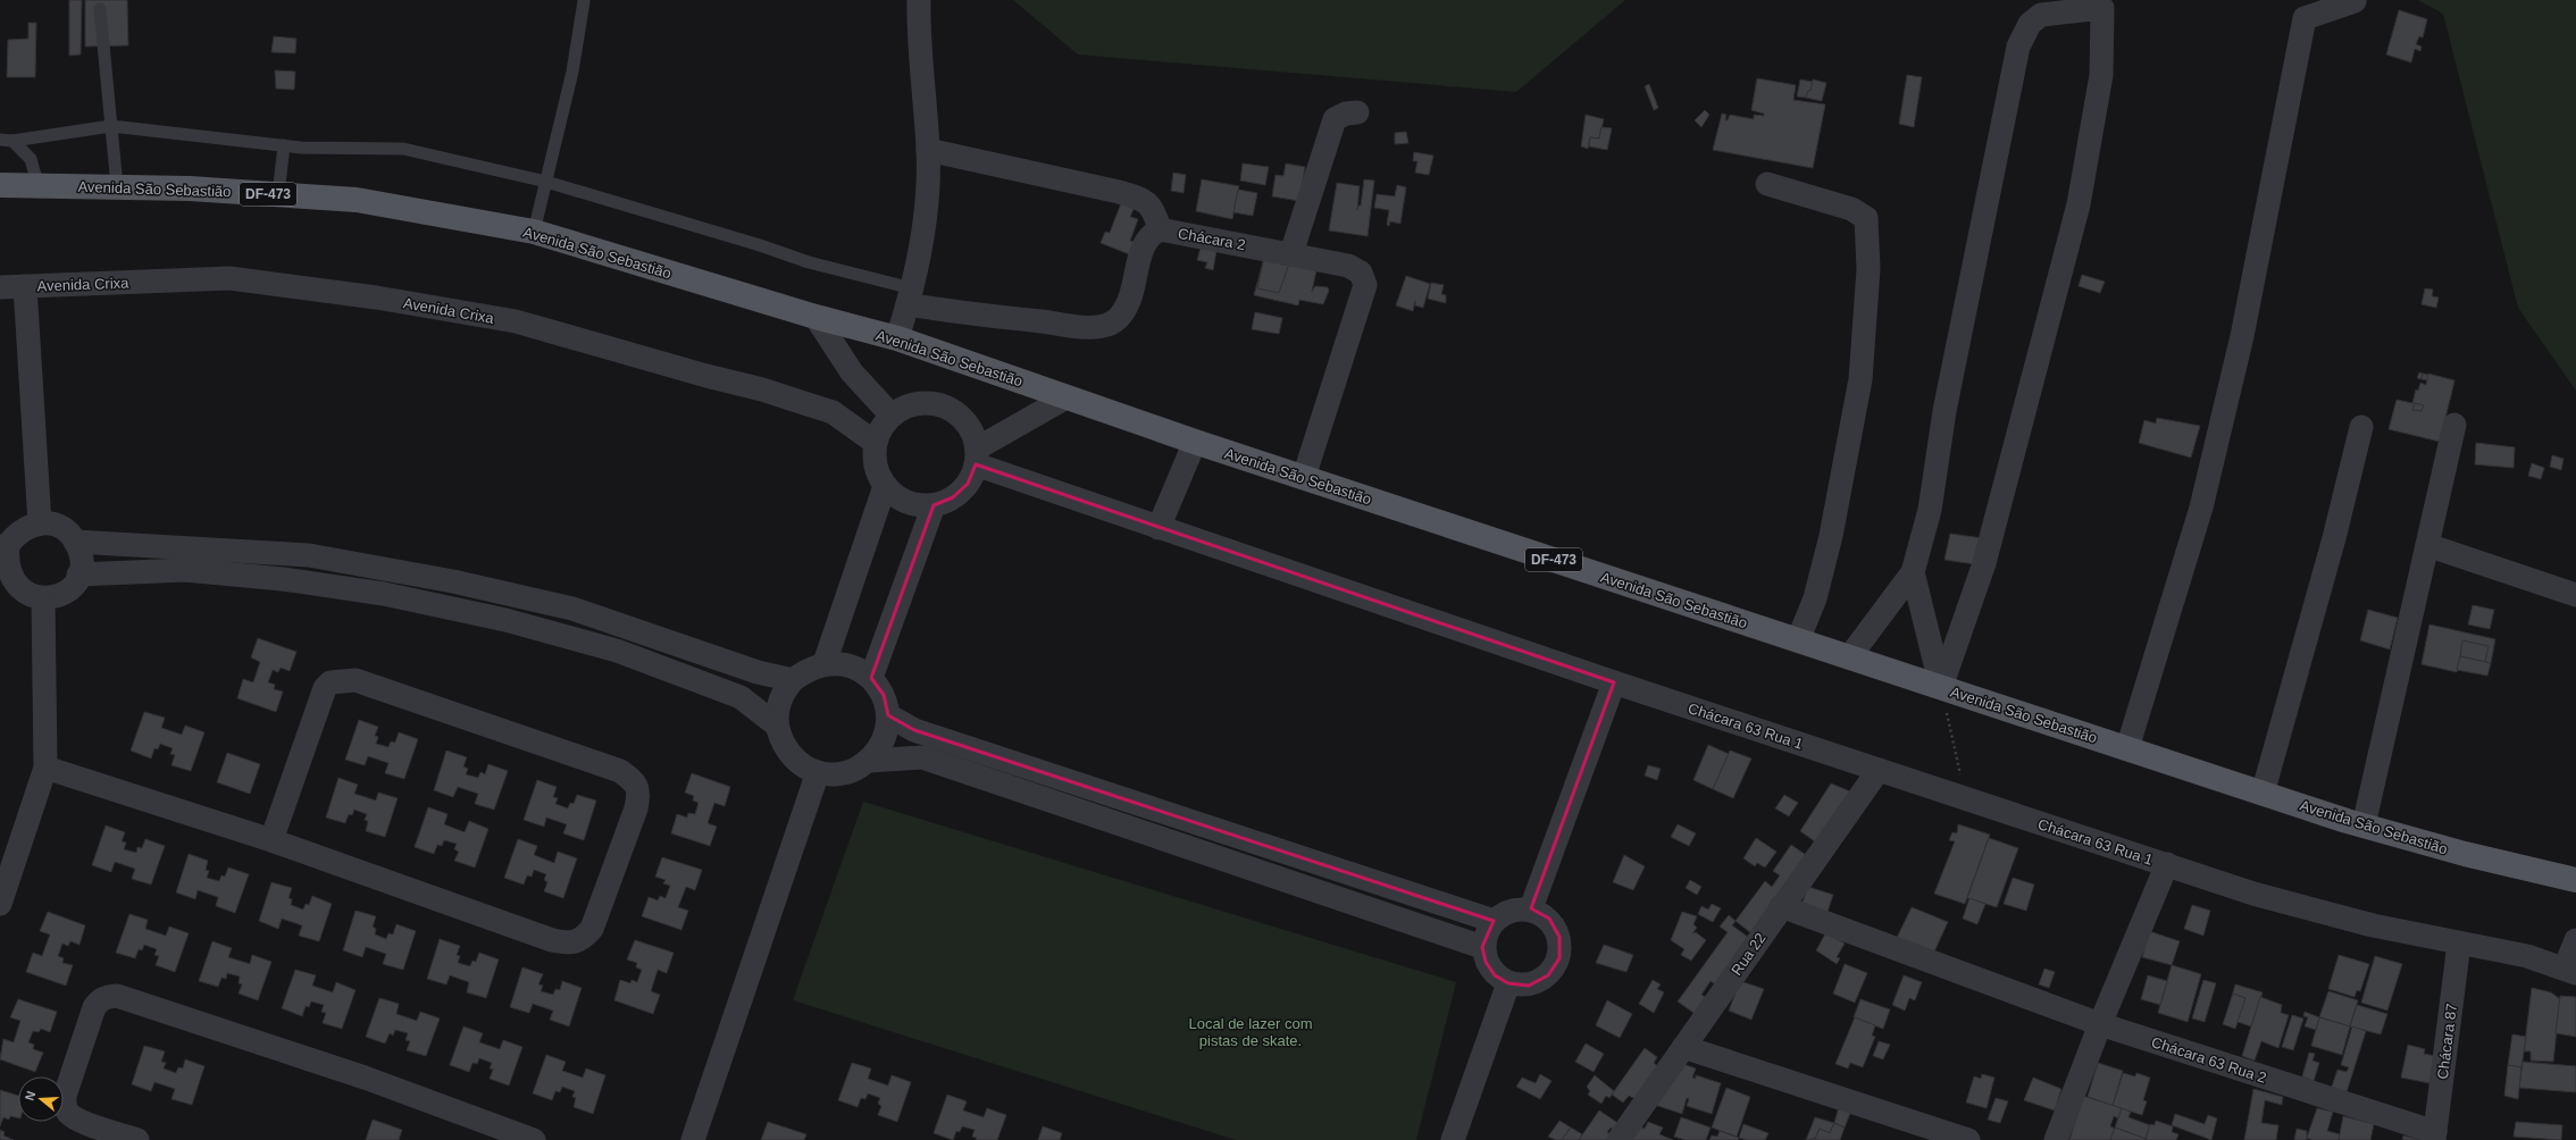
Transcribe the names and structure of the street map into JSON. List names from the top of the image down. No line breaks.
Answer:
{"streets":{"main road":["Avenida São Sebastião","DF-473"],"street":["Chácara 2","Avenida Crixa","Chácara 63 Rua 1","Rua 22","Chácara 87","Chácara 63 Rua 2"]},"crossings":[["Avenida São Sebastião","Chácara 2"],["Avenida Crixa","Chácara 63 Rua 1"],["Chácara 63 Rua 1","Rua 22"],["Chácara 63 Rua 1","Chácara 63 Rua 2"],["Chácara 87","Chácara 63 Rua 2"]],"parks":["Local de lazer com pistas de skate."],"north":"left"}
